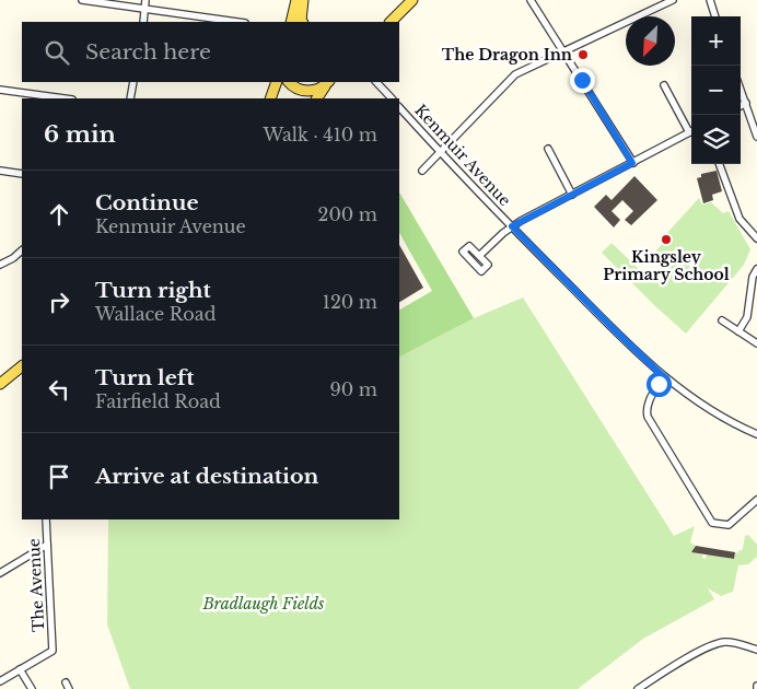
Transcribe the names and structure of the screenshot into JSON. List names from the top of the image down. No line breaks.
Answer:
{"streets":{"street":["Kenmuir Avenue","The Avenue"]},"parks":["Bradlaugh Fields"],"places":["The Dragon Inn","Kingsley Primary School"],"north":"bottom left","page":{"map_buttons":["+","−"],"search":"Search here","heading":["6 min","Walk · 410 m"],"list":[["Continue","Kenmuir Avenue","200 m"],["Turn right","Wallace Road","120 m"],["Turn left","Fairfield Road","90 m"],"Arrive at destination"]}}
